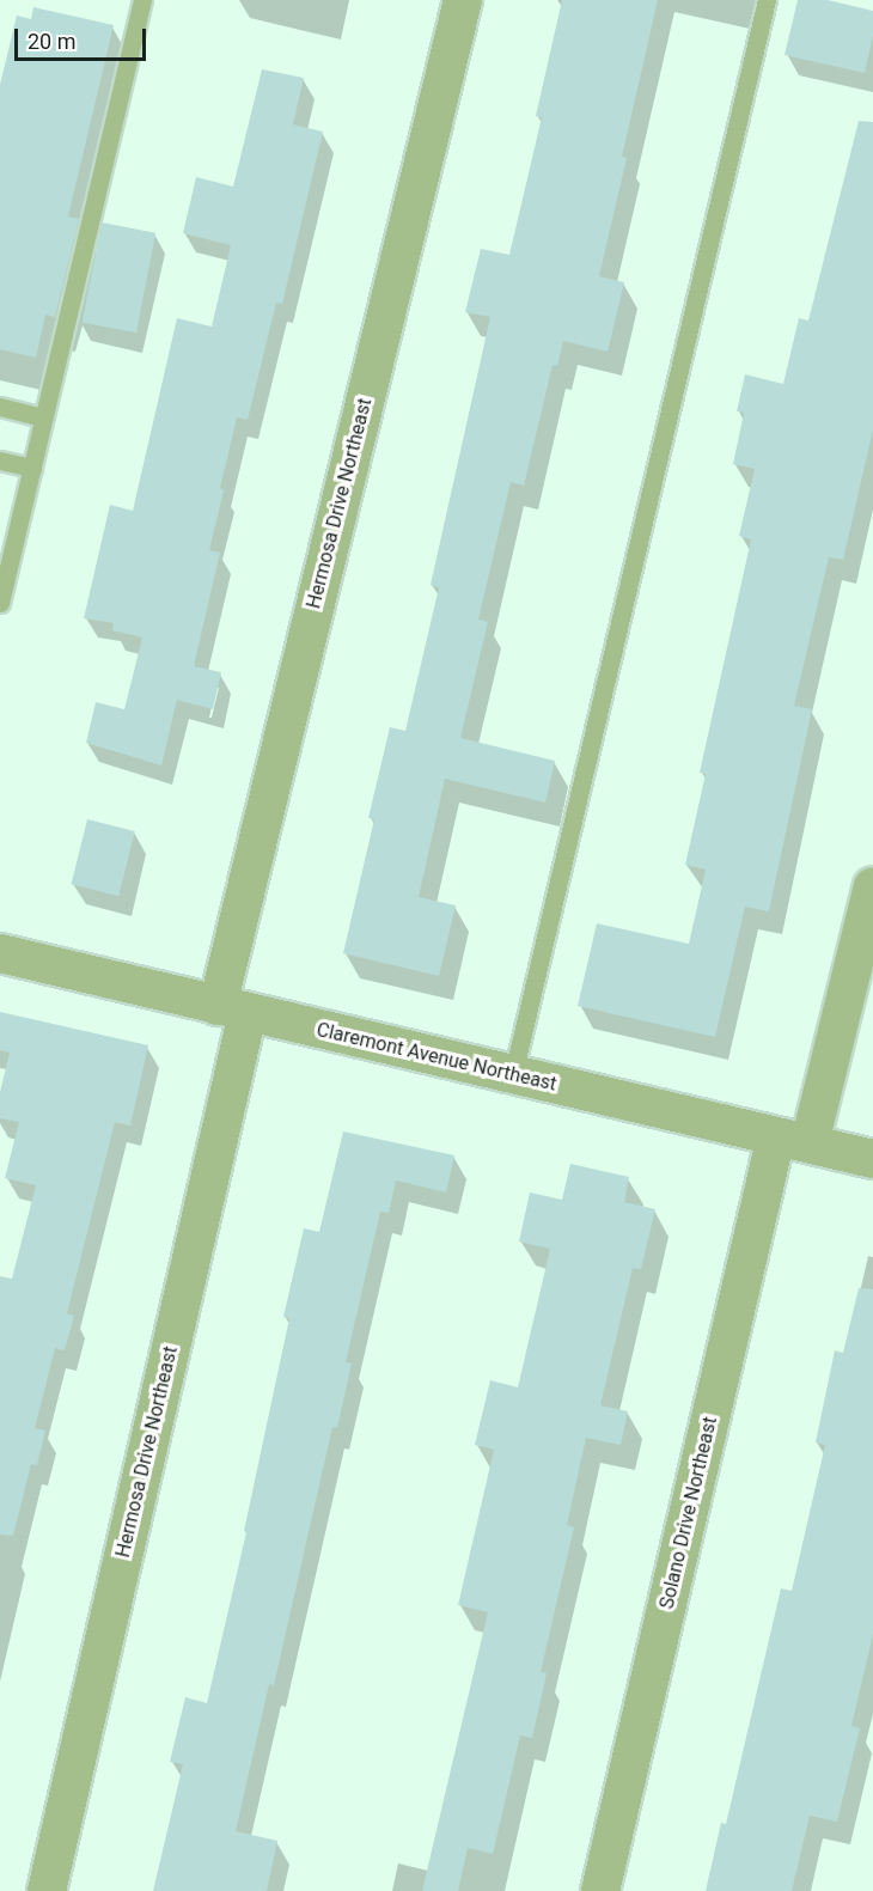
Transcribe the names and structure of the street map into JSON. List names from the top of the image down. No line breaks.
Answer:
{"streets":{"street":["Hermosa Drive Northeast","Claremont Avenue Northeast","Solano Drive Northeast"]},"crossings":[["Hermosa Drive Northeast","Claremont Avenue Northeast"],["Claremont Avenue Northeast","Solano Drive Northeast"]],"scale_bar":"20 m"}
